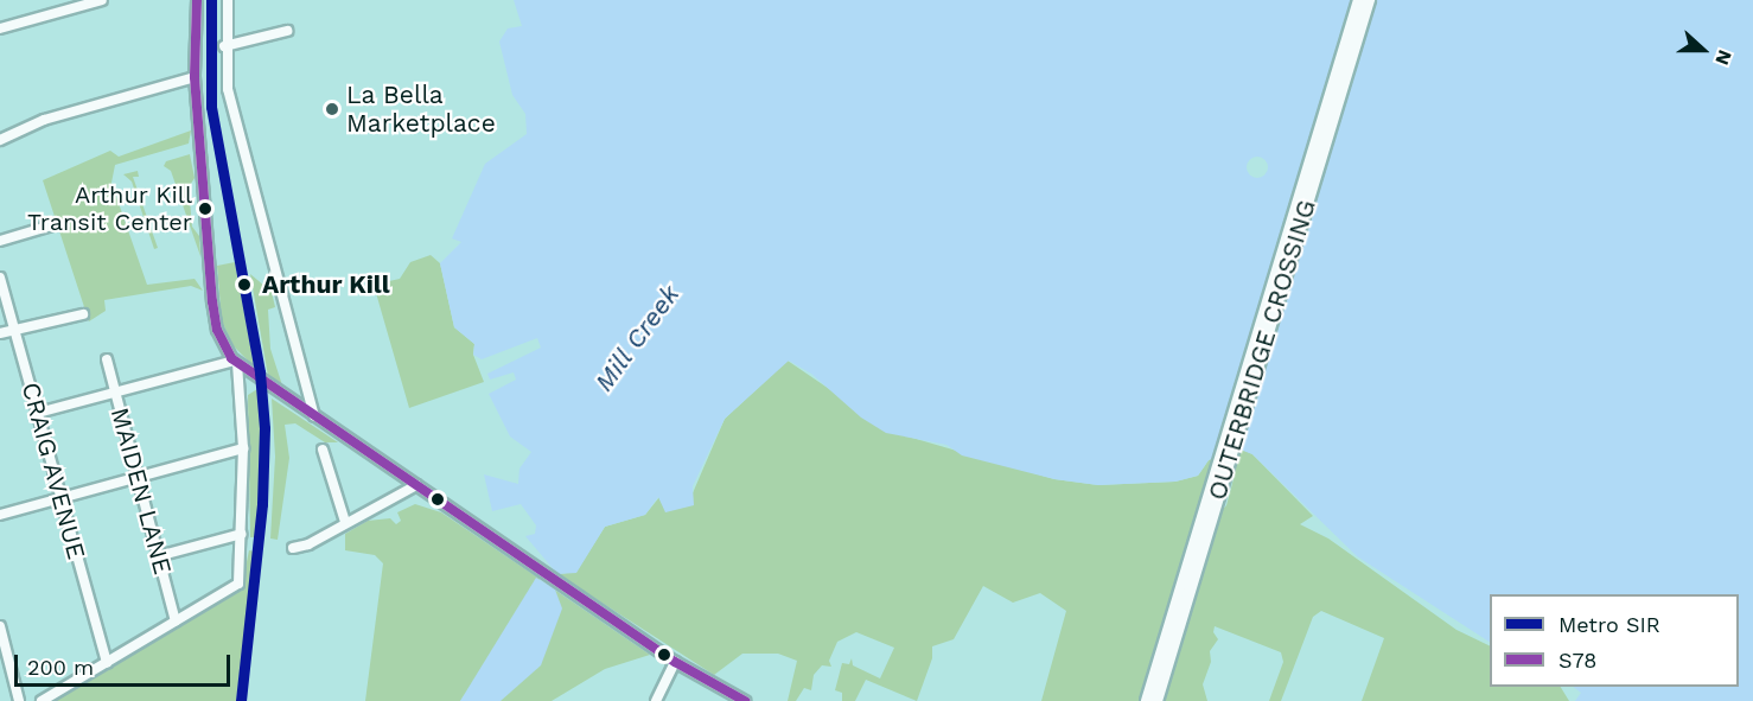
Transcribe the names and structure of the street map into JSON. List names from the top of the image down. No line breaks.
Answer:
{"streets":{"highway":["OUTERBRIDGE CROSSING"],"street":["CRAIG AVENUE","MAIDEN LANE"]},"water":["Mill Creek"],"places":["La Bella Marketplace","Arthur Kill Transit Center","Arthur Kill"],"lines":["metro line SIR","transit line S78"],"legend":["Metro SIR","S78"],"scale_bar":"200 m","north":"right"}
